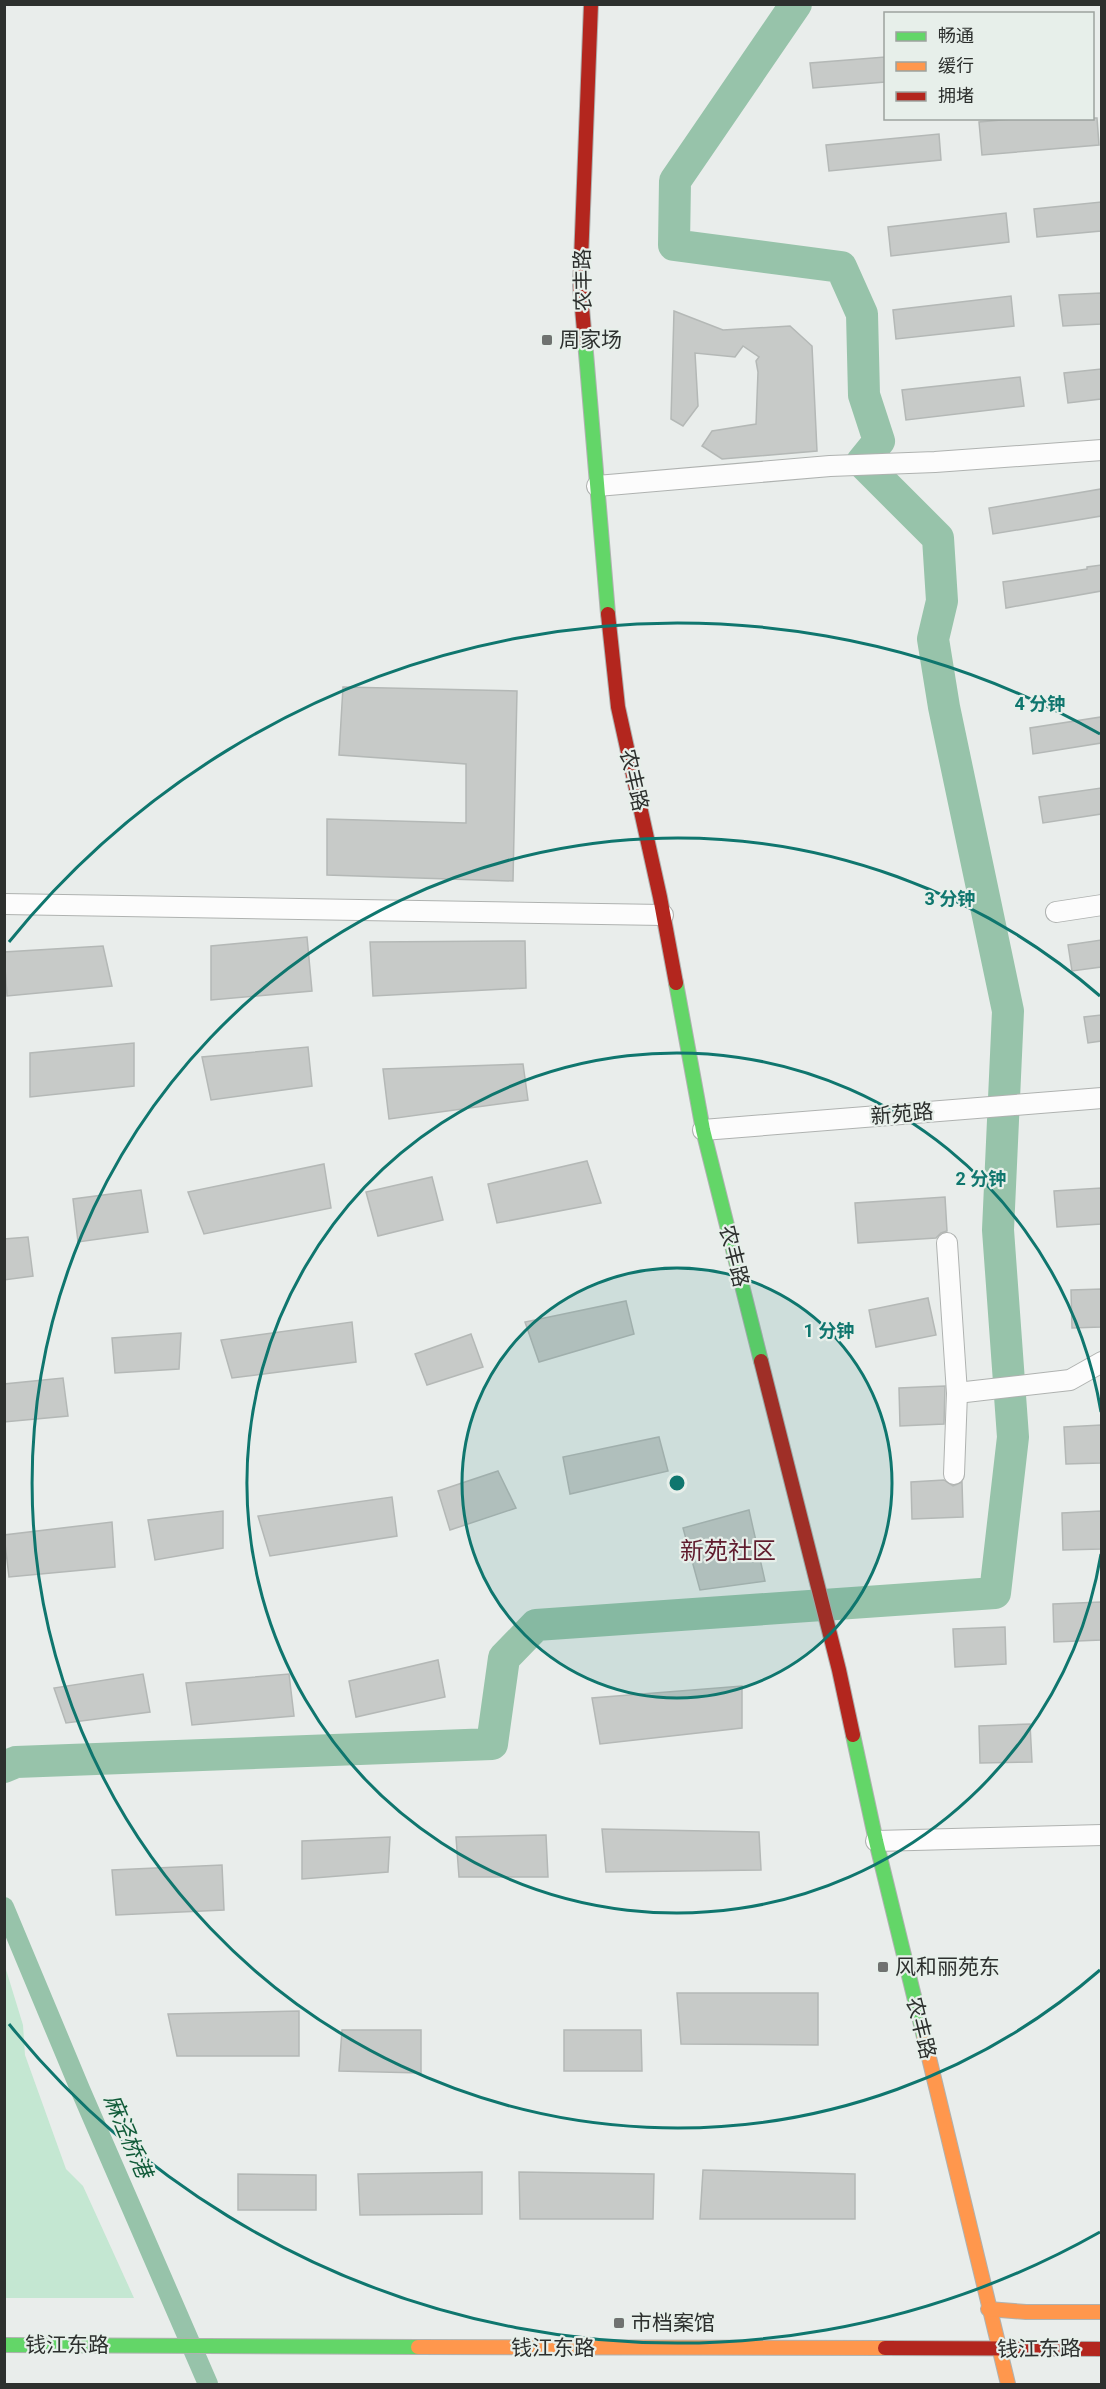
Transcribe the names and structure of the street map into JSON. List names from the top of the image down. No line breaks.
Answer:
{"streets":{"main road":["农丰路","钱江东路"],"street":["新苑路"]},"crossings":[["农丰路","新苑路"],["农丰路","钱江东路"]],"districts":["新苑社区"],"water":["麻泾桥港"],"places":{"transit":["周家场","风和丽苑东","市档案馆"]},"legend":["畅通","缓行","拥堵"],"rings":["4 分钟","3 分钟","2 分钟","1 分钟"]}
